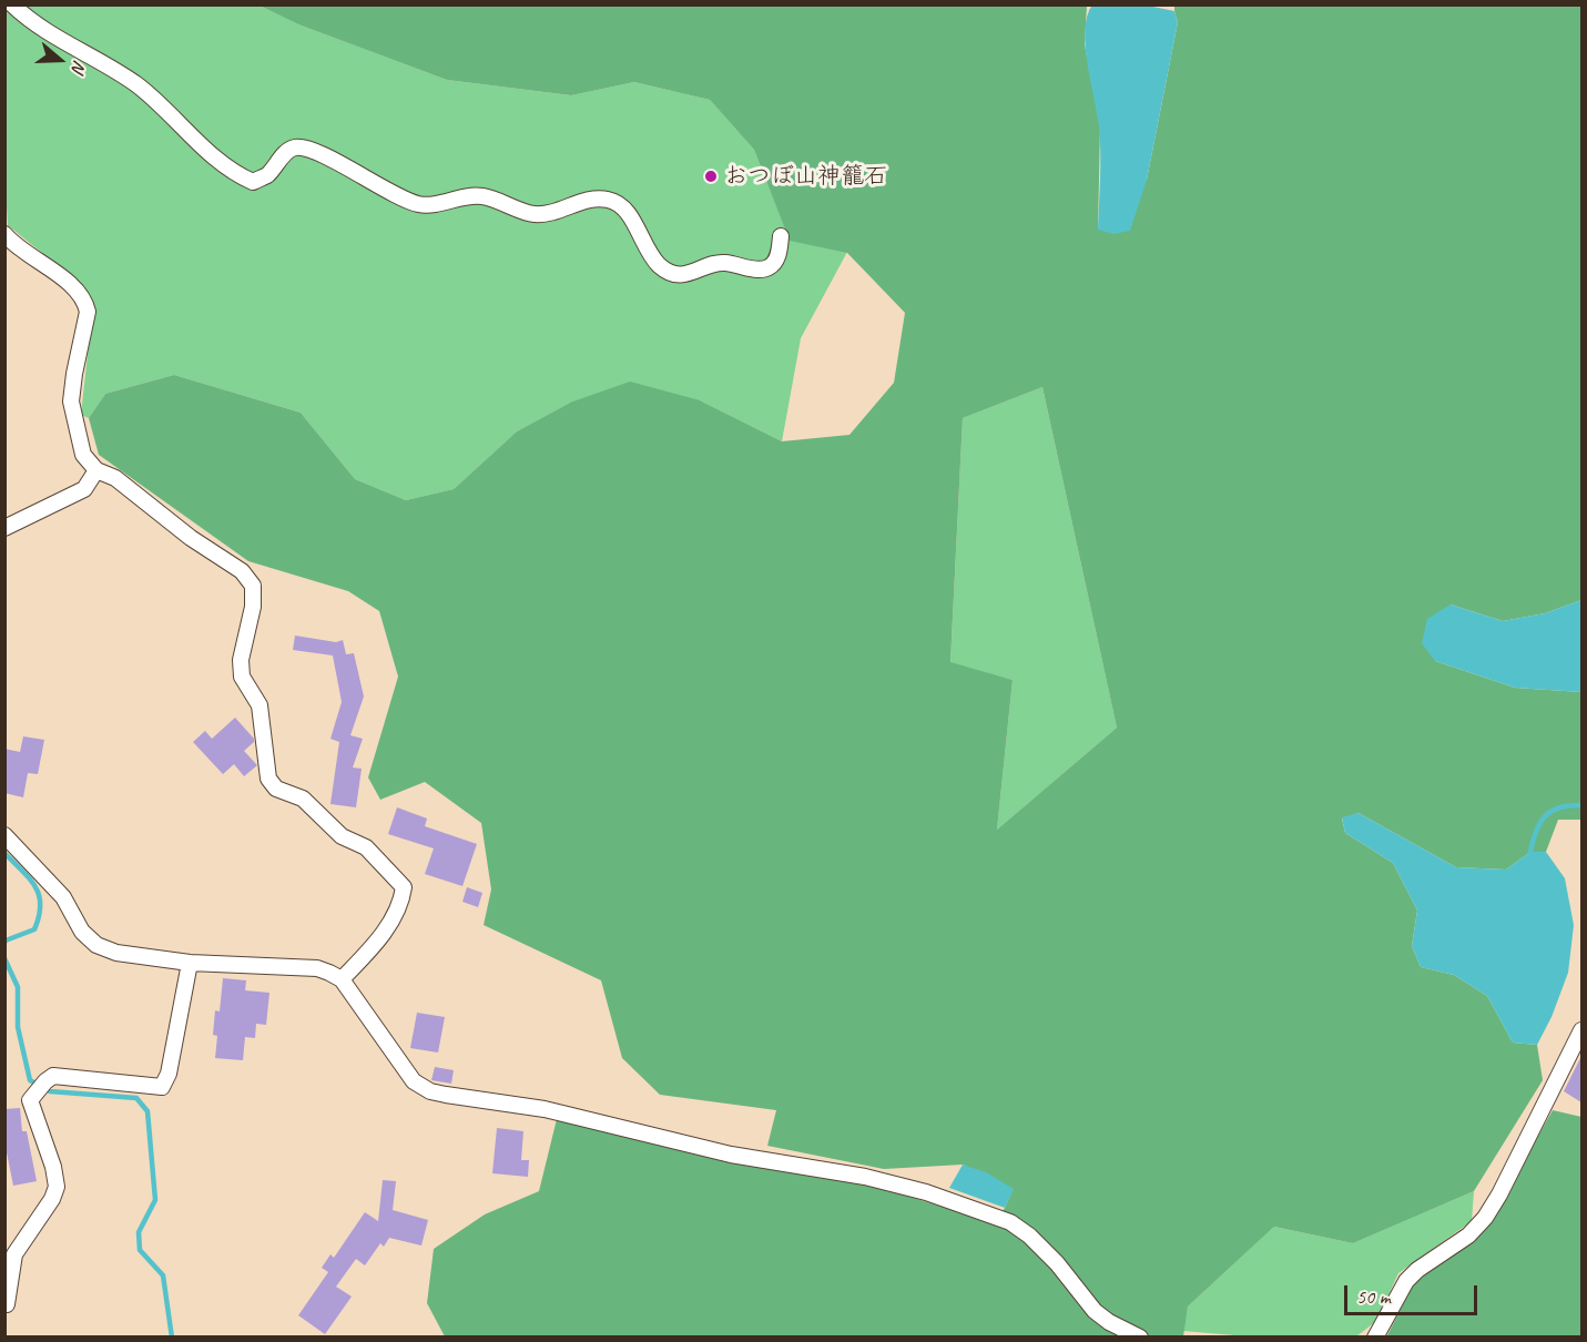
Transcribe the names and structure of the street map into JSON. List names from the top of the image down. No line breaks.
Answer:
{"places":["おつぼ山神籠石"],"scale_bar":"50 m","north":"right"}
